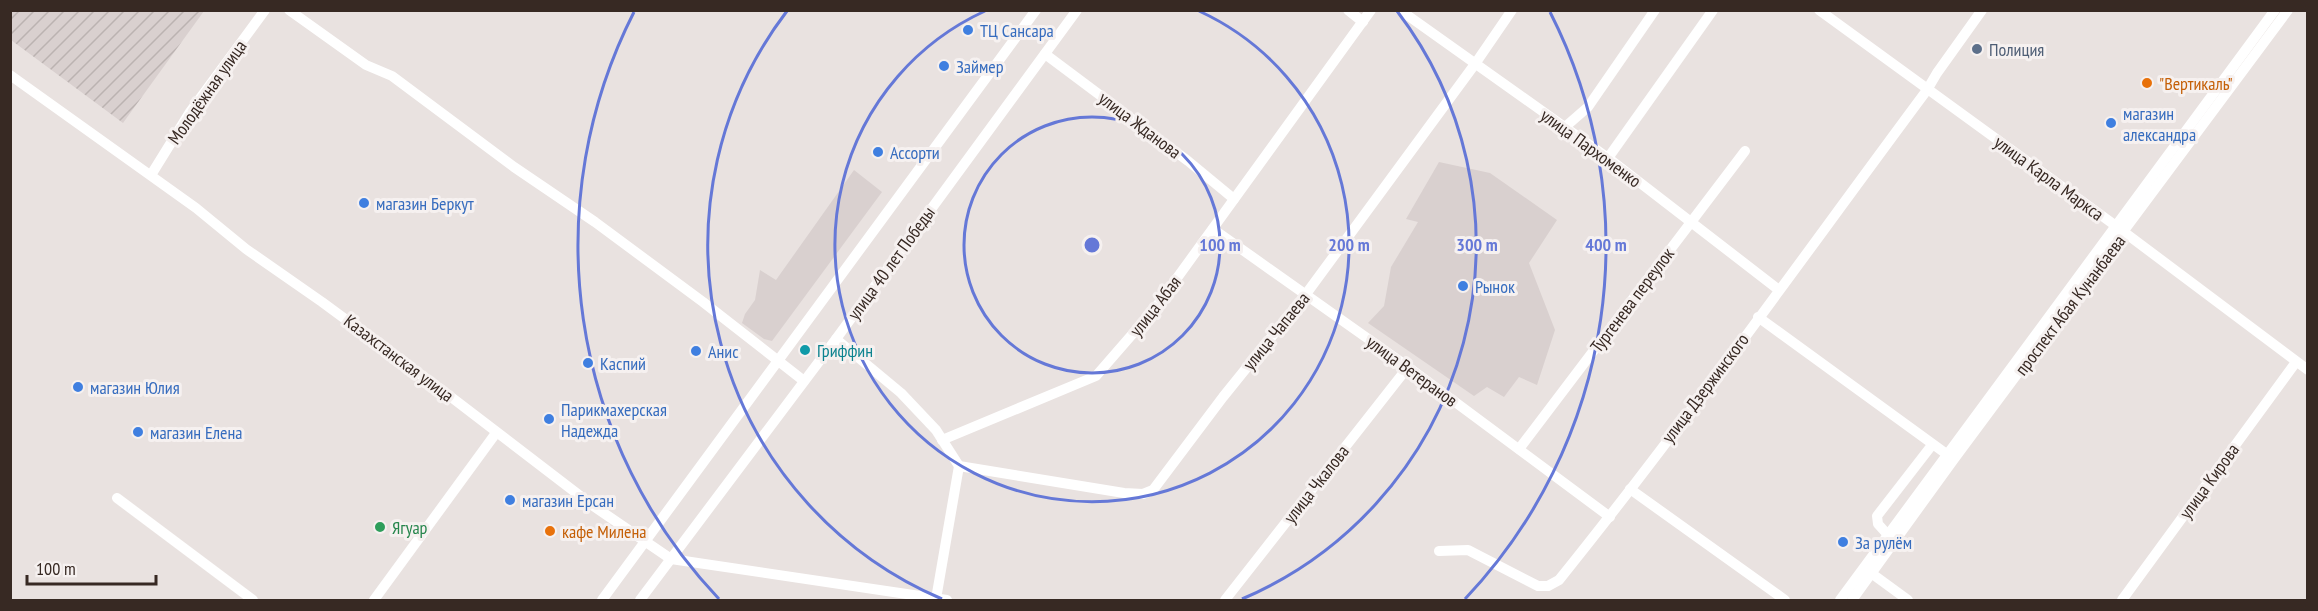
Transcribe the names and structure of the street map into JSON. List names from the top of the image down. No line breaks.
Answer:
{"streets":{"street":["Молодёжная улица","улица Жданова","улица Пархоменко","улица Карла Маркса","улица 40 лет Победы","Тургенева переулок","проспект Абая Кунанбаева","улица Абая","улица Чапаева","Казахстанская улица","улица Ветеранов","улица Дзержинского","улица Кирова","улица Чкалова"]},"crossings":[["Молодёжная улица","Казахстанская улица"],["улица Жданова","улица 40 лет Победы"],["улица Жданова","улица Абая"],["улица Пархоменко","Тургенева переулок"],["улица Пархоменко","улица Чапаева"],["улица Пархоменко","улица Дзержинского"],["улица Карла Маркса","проспект Абая Кунанбаева"],["улица Карла Маркса","улица Дзержинского"],["улица Карла Маркса","улица Кирова"],["улица 40 лет Победы","Казахстанская улица"],["Тургенева переулок","улица Ветеранов"],["улица Абая","улица Ветеранов"],["улица Чапаева","улица Ветеранов"],["улица Ветеранов","улица Дзержинского"],["улица Ветеранов","улица Чкалова"]],"places":["ТЦ Сансара","Полиция","Займер","\"Вертикаль\"","магазин александра","Ассорти","магазин Беркут","Рынок","Гриффин","Анис","Каспий","магазин Юлия","Парикмахерская Надежда","магазин Елена","магазин Ерсан","Ягуар","кафе Милена","За рулём"],"scale_bar":"100 m","rings":["100 m","200 m","300 m","400 m"]}
